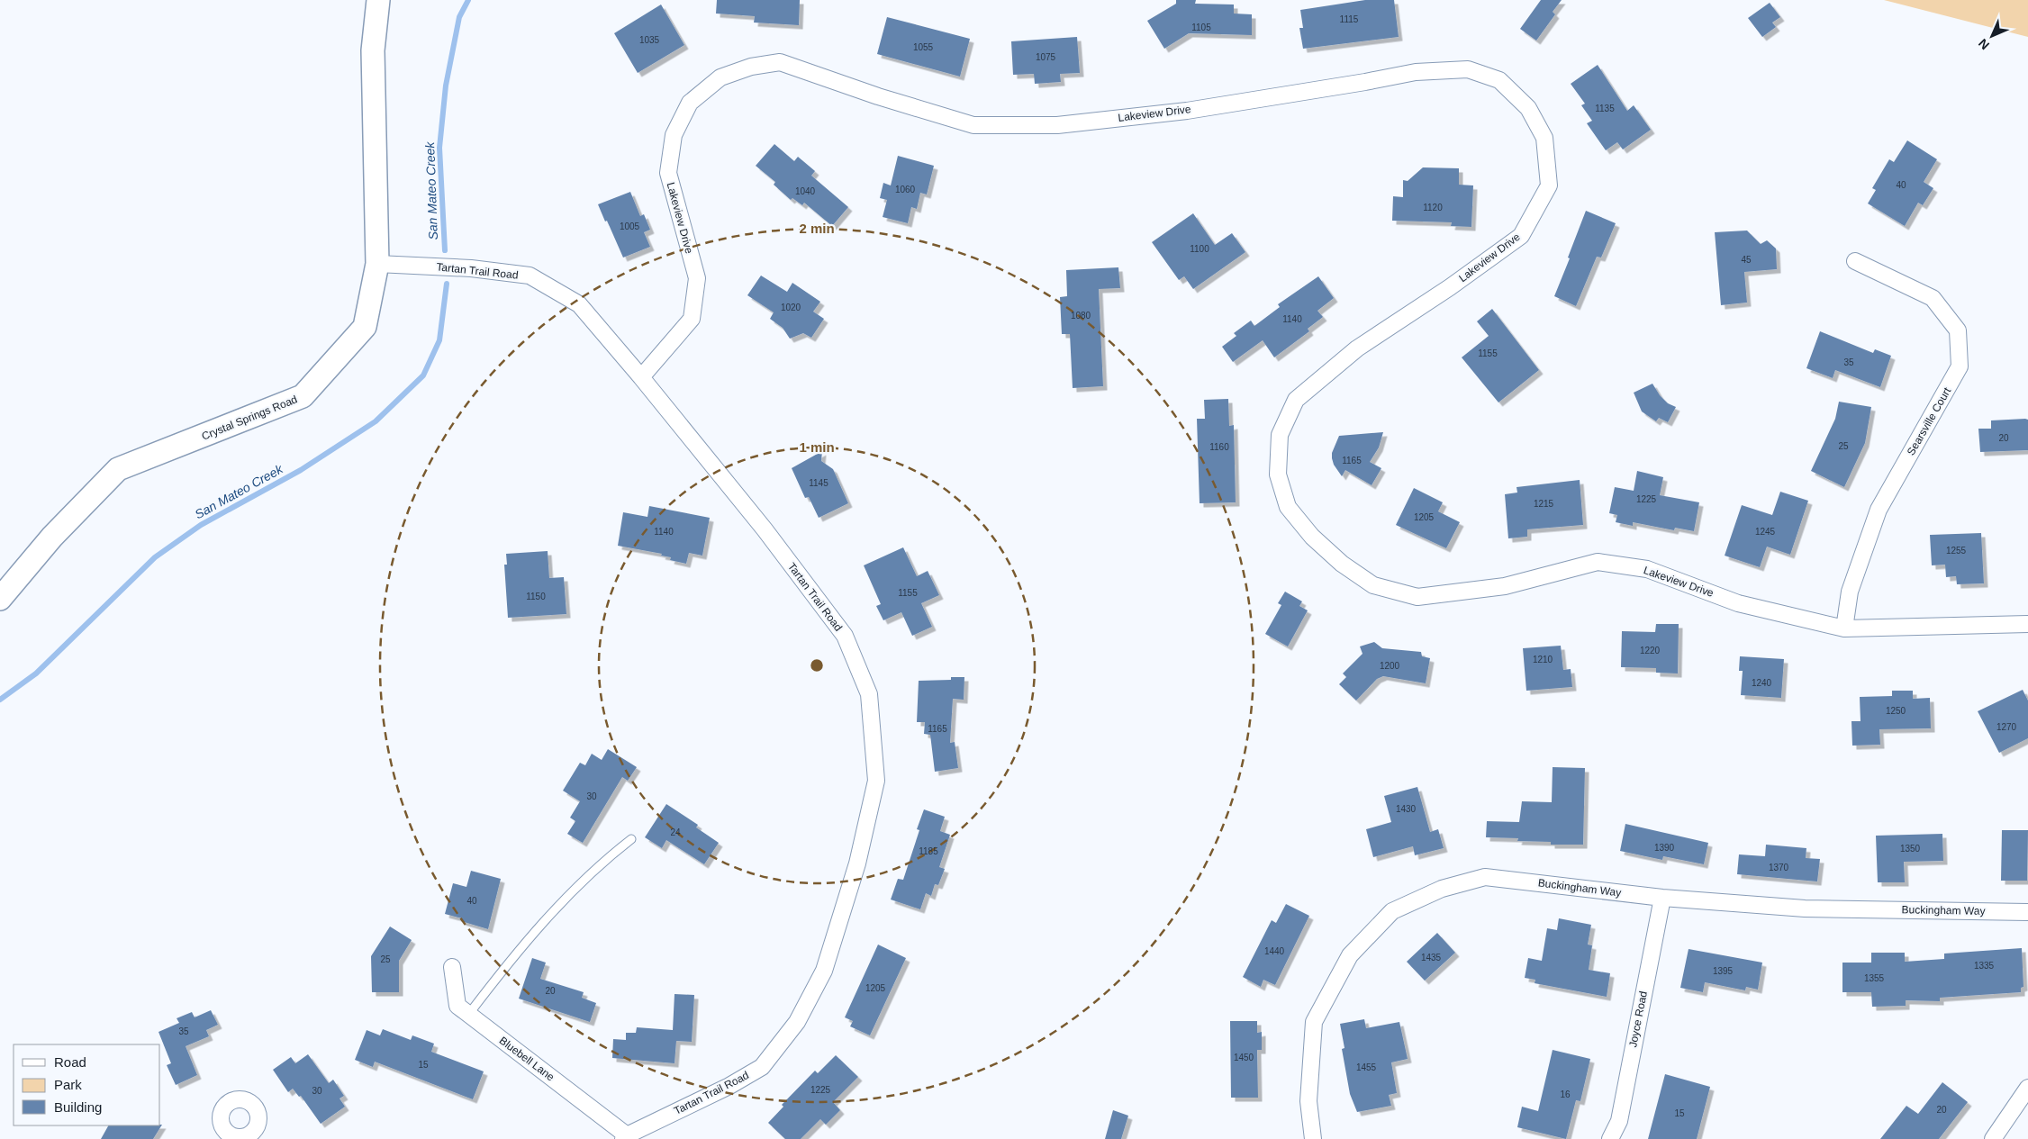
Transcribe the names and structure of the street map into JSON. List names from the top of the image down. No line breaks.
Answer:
{"streets":{"main road":["Crystal Springs Road"],"street":["Lakeview Drive","Tartan Trail Road","Searsville Court","Buckingham Way","Joyce Road","Bluebell Lane"]},"crossings":[["Lakeview Drive","Tartan Trail Road"],["Lakeview Drive","Searsville Court"],["Tartan Trail Road","Crystal Springs Road"],["Tartan Trail Road","Bluebell Lane"],["Buckingham Way","Joyce Road"]],"water":["San Mateo Creek"],"house_numbers":["1115","1105","1035","1055","1075","1135","40","1060","1040","1120","1005","1100","45","1020","1080","1140","1155","35","20","25","1160","1165","1145","1225","1215","1205","1140","1245","1255","1155","1150","1220","1210","1200","1240","1250","1270","1165","30","1430","24","1390","1350","1185","1370","40","1440","1435","25","1335","1395","1355","1205","20","35","1450","15","1455","1225","30","16","20","15"],"legend":["Road","Park","Building"],"north":"bottom left","rings":["2 min","1 min"]}
